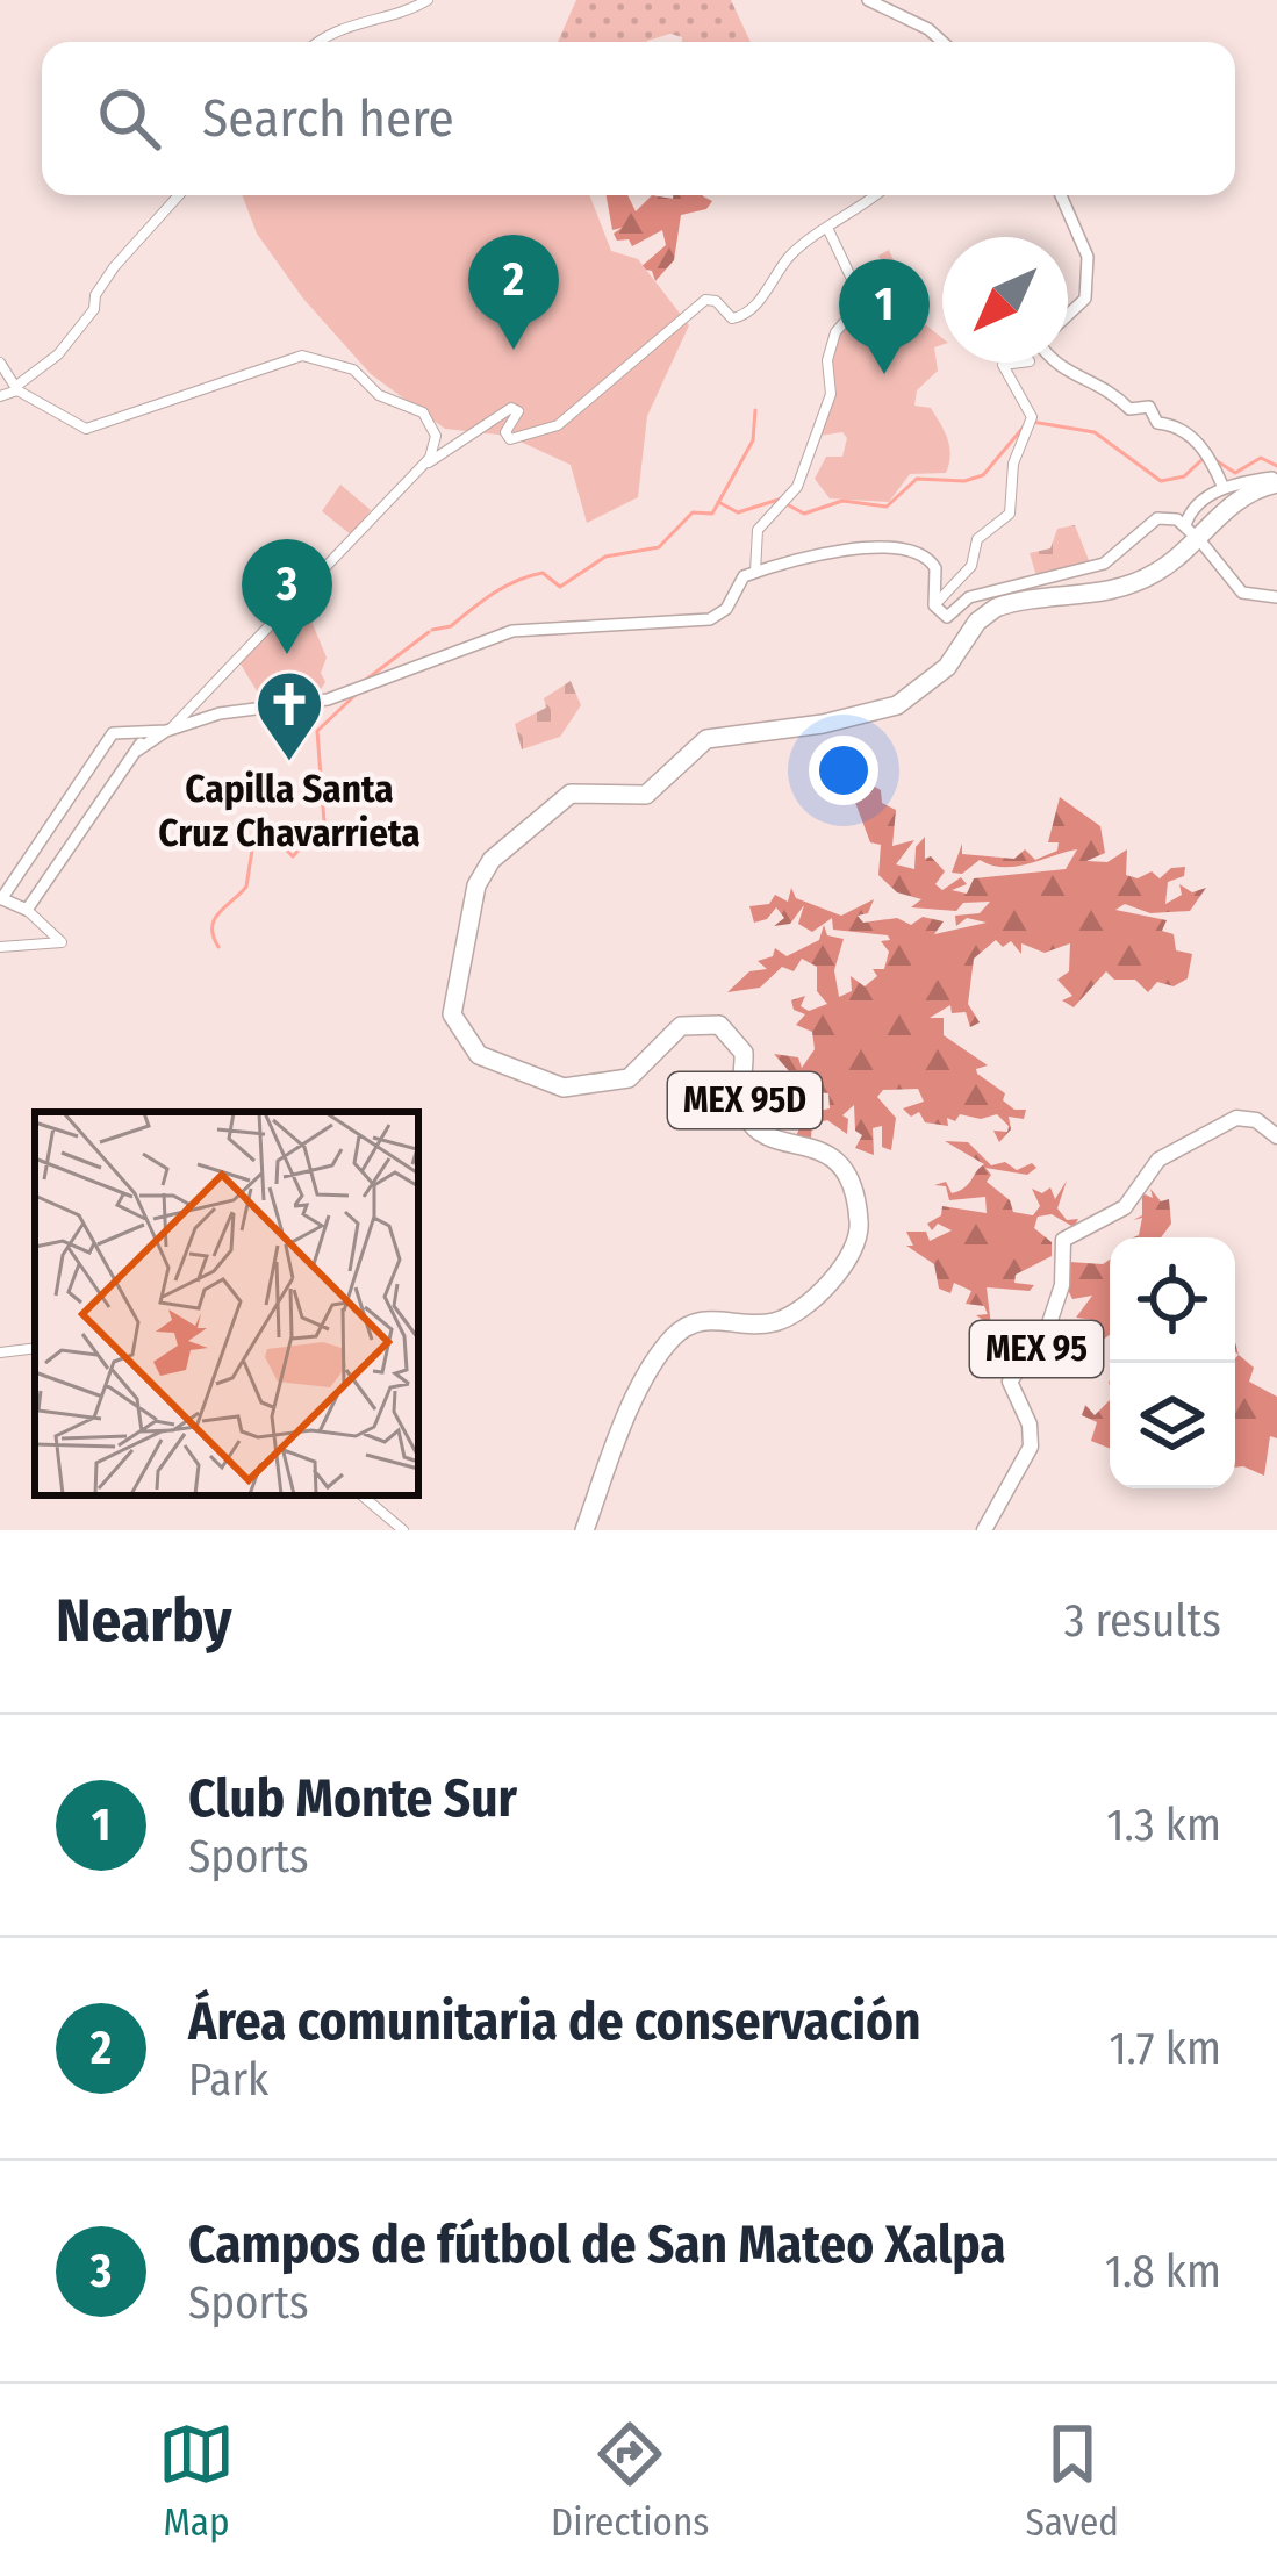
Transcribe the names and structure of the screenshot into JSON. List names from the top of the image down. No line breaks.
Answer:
{"streets":{"highway":["MEX 95D"],"main road":["MEX 95"]},"places":{"church":["Capilla Santa Cruz Chavarrieta"]},"north":"bottom left","page":{"search":"Search here","pins":["2","1","3"],"heading":["Nearby","3 results"],"list":[{"mark":"1","name":"Club Monte Sur","note":"Sports","value":"1.3 km"},{"mark":"2","name":"Área comunitaria de conservación","note":"Park","value":"1.7 km"},{"mark":"3","name":"Campos de fútbol de San Mateo Xalpa","note":"Sports","value":"1.8 km"}],"nav":["Map","Directions","Saved"]}}
